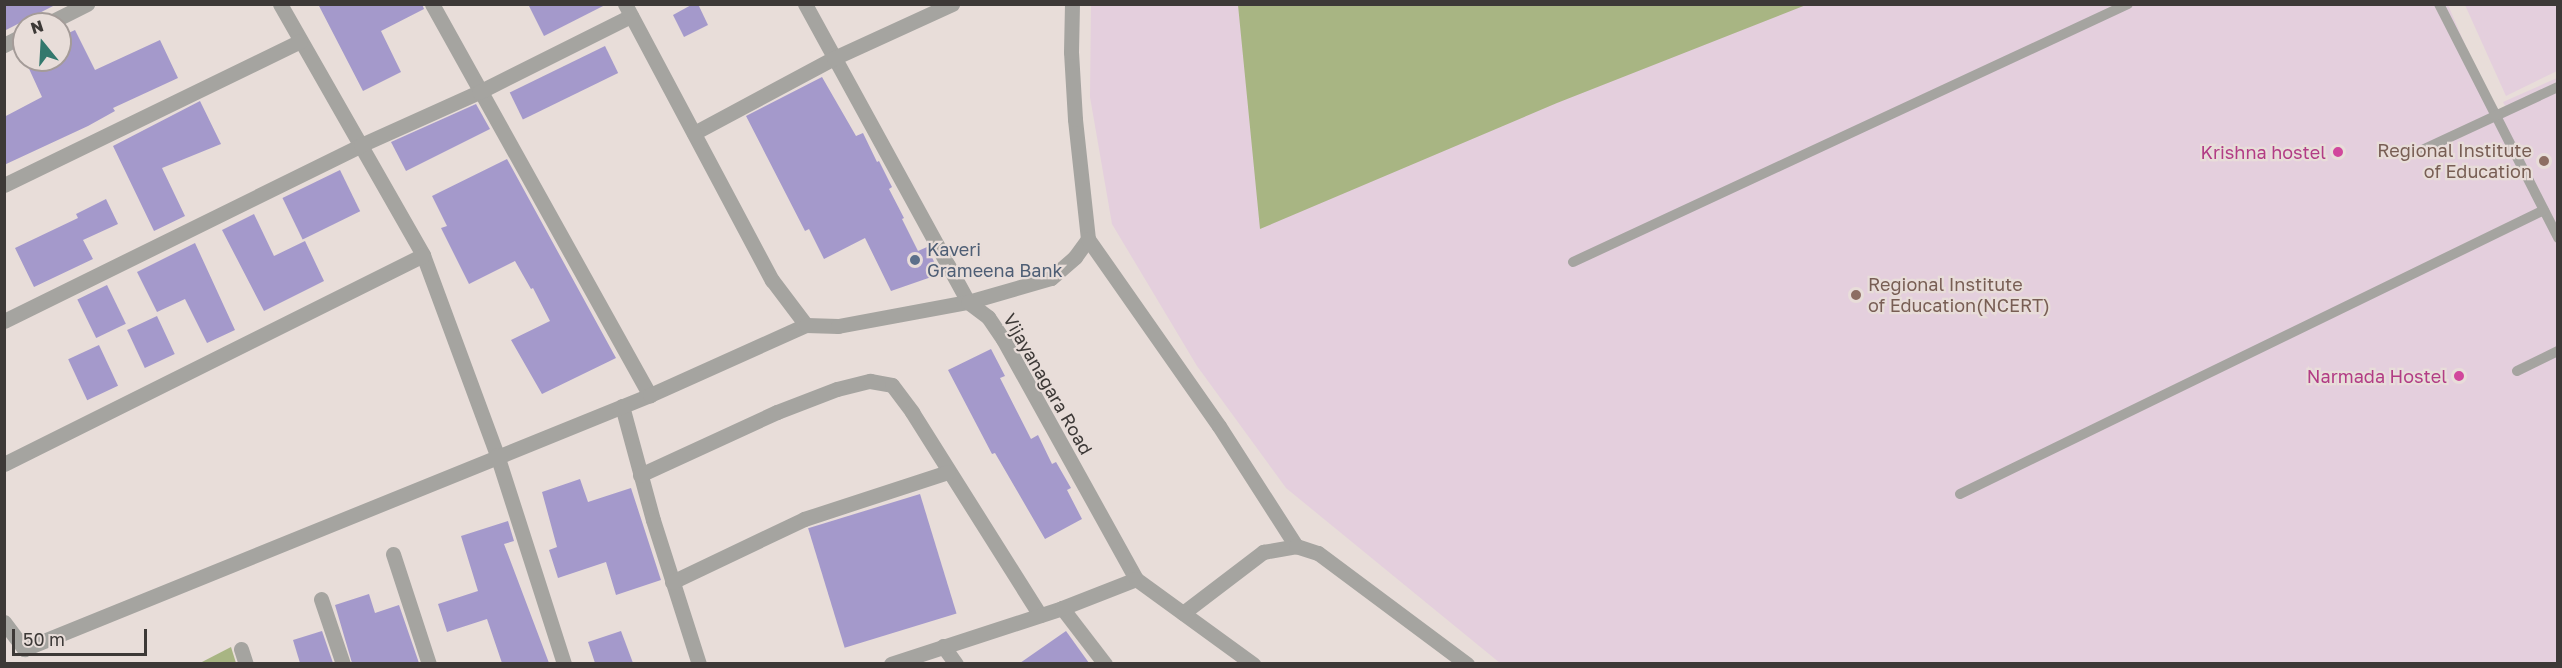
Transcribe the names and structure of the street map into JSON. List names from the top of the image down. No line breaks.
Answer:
{"streets":{"street":["Vijayanagara Road"]},"places":["Krishna hostel","Regional Institute of Education","Kaveri Grameena Bank","Regional Institute of Education(NCERT)","Narmada Hostel"],"scale_bar":"50 m","north":"top"}
